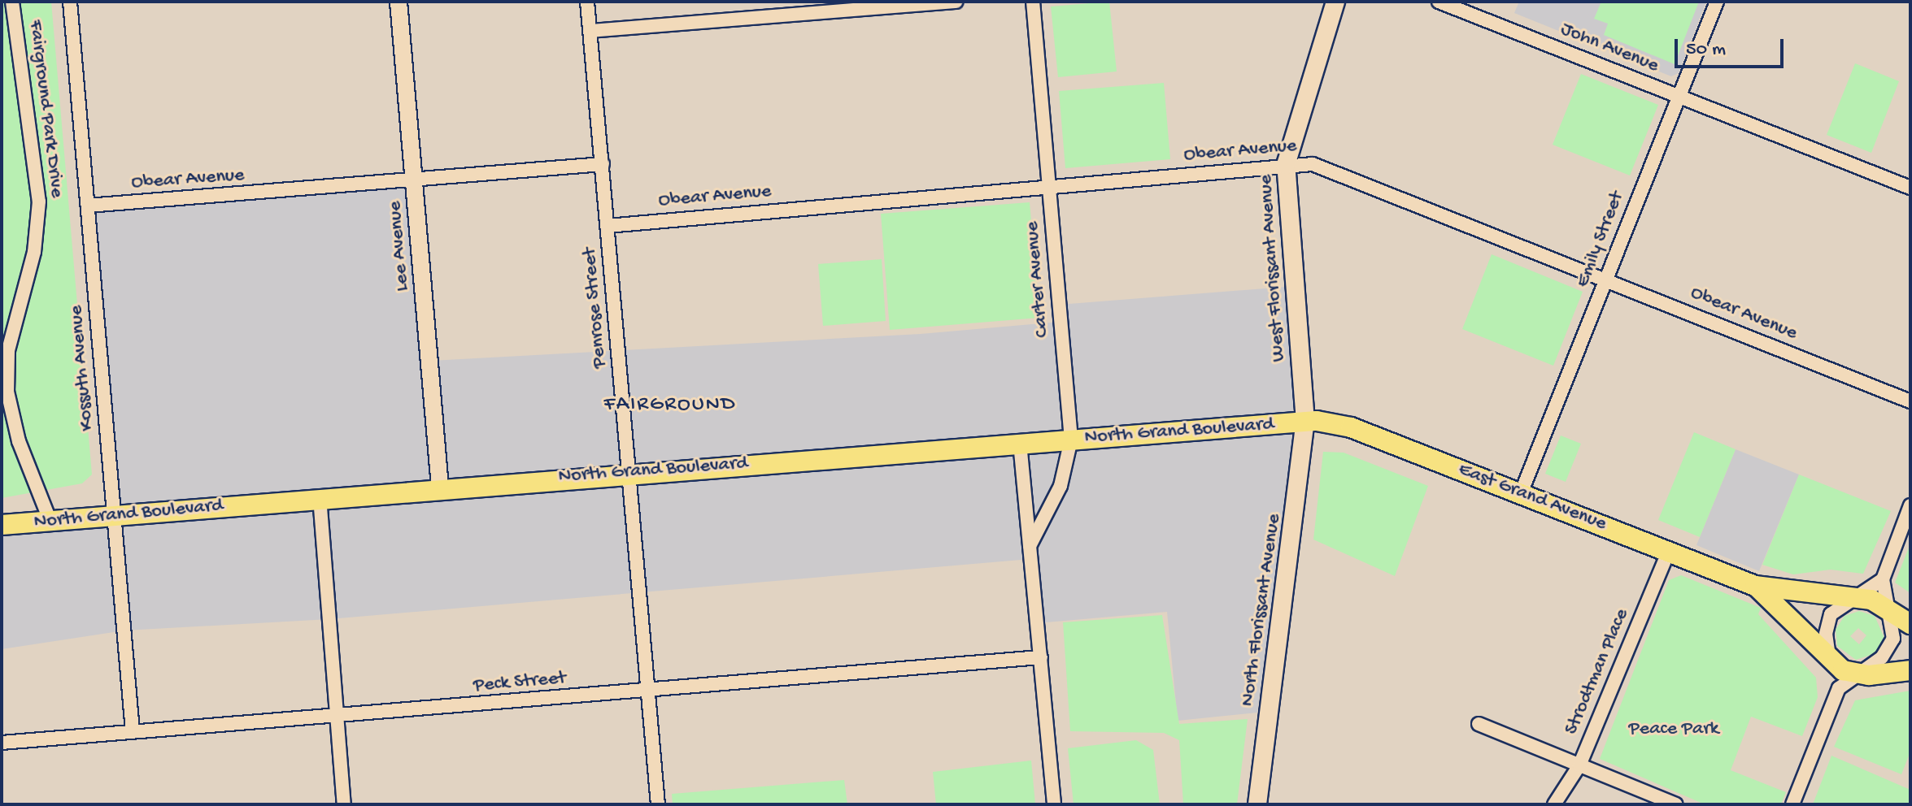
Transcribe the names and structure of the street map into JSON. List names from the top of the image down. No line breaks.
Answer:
{"streets":{"main road":["West Florissant Avenue","North Grand Boulevard","East Grand Avenue","North Florissant Avenue"],"street":["John Avenue","Fairground Park Drive","Obear Avenue","Emily Street","Lee Avenue","Carter Avenue","Penrose Street","Kossuth Avenue","Strodtman Place","Peck Street"]},"crossings":[["John Avenue","Emily Street"],["Fairground Park Drive","North Grand Boulevard"],["Obear Avenue","Emily Street"],["Obear Avenue","Lee Avenue"],["Obear Avenue","West Florissant Avenue"],["Obear Avenue","Carter Avenue"],["Obear Avenue","Penrose Street"],["Obear Avenue","Kossuth Avenue"],["Emily Street","East Grand Avenue"],["Lee Avenue","North Grand Boulevard"],["West Florissant Avenue","North Grand Boulevard"],["West Florissant Avenue","East Grand Avenue"],["West Florissant Avenue","North Florissant Avenue"],["Carter Avenue","North Grand Boulevard"],["Penrose Street","North Grand Boulevard"],["Penrose Street","Peck Street"],["Kossuth Avenue","North Grand Boulevard"],["Kossuth Avenue","Peck Street"],["North Grand Boulevard","East Grand Avenue"],["North Grand Boulevard","North Florissant Avenue"],["East Grand Avenue","North Florissant Avenue"],["East Grand Avenue","Strodtman Place"]],"districts":["FAIRGROUND"],"parks":["Peace Park"],"scale_bar":"50 m"}
